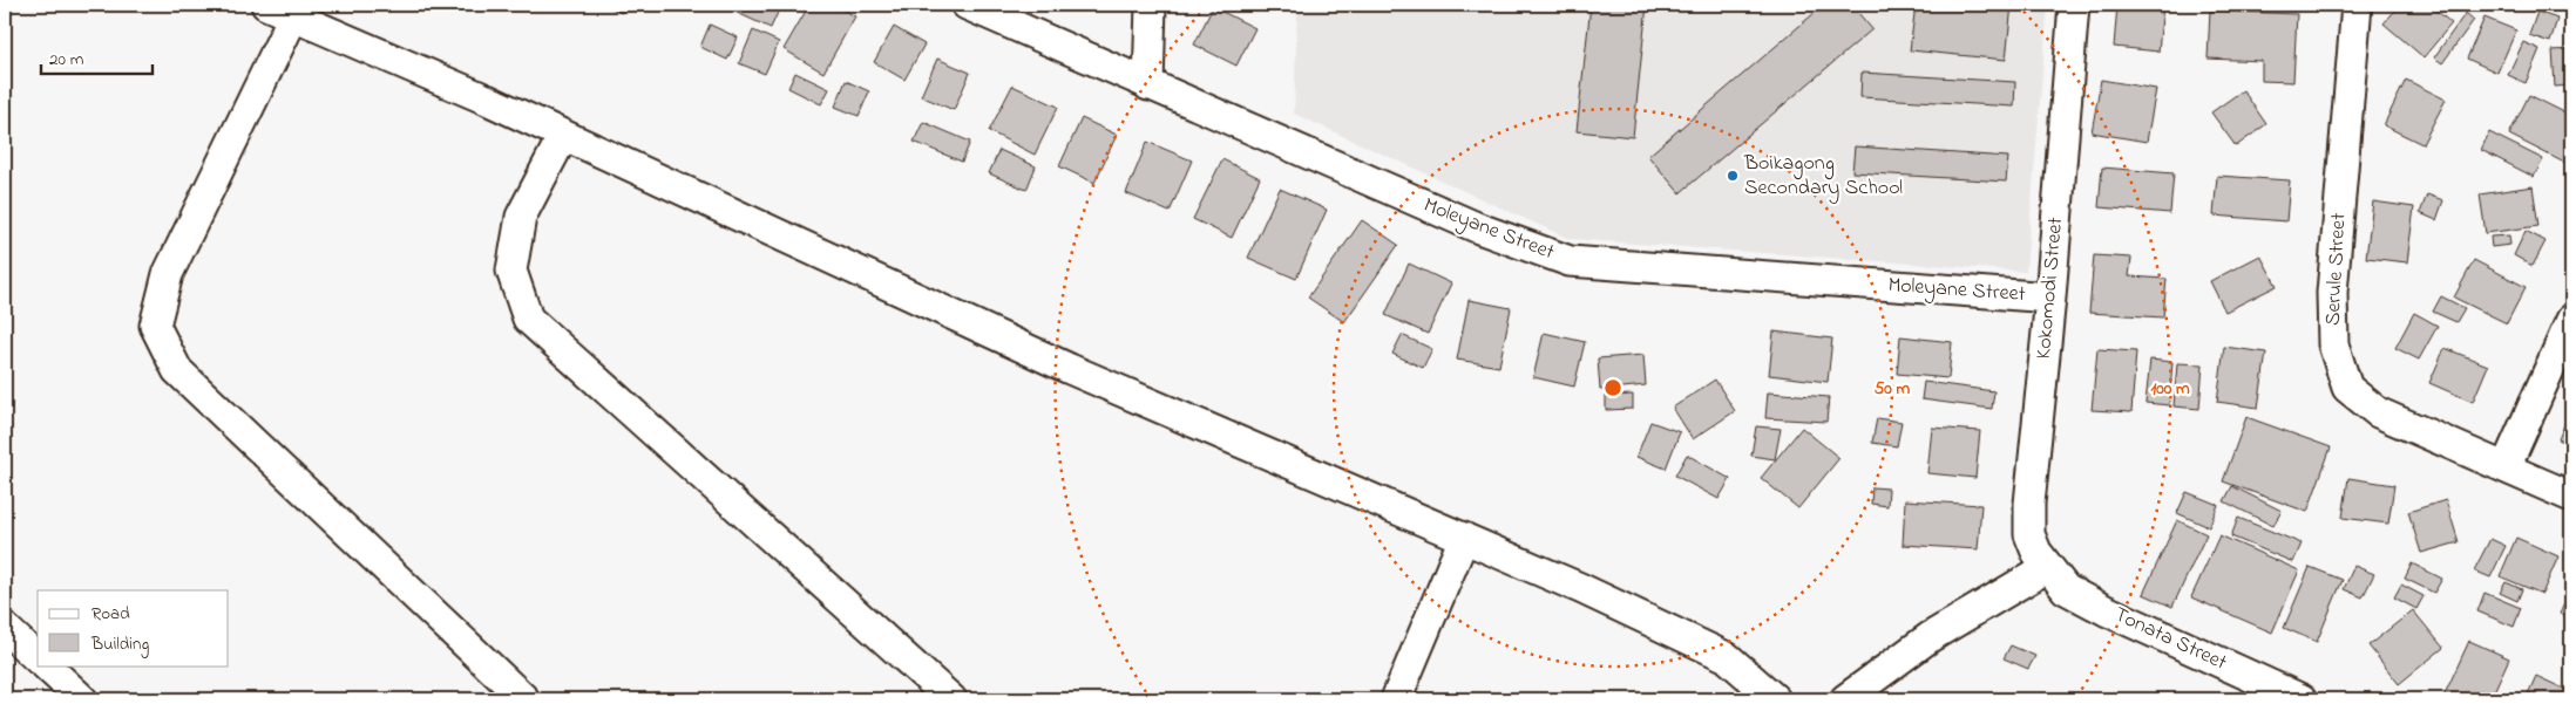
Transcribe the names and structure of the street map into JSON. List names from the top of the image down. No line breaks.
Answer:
{"streets":{"street":["Moleyane Street","Serule Street","Kokomodi Street","Tonata Street"]},"crossings":[["Moleyane Street","Kokomodi Street"],["Kokomodi Street","Tonata Street"]],"places":["Boikagong Secondary School"],"legend":["Road","Building"],"scale_bar":"20 m","rings":["50 m","100 m"]}
